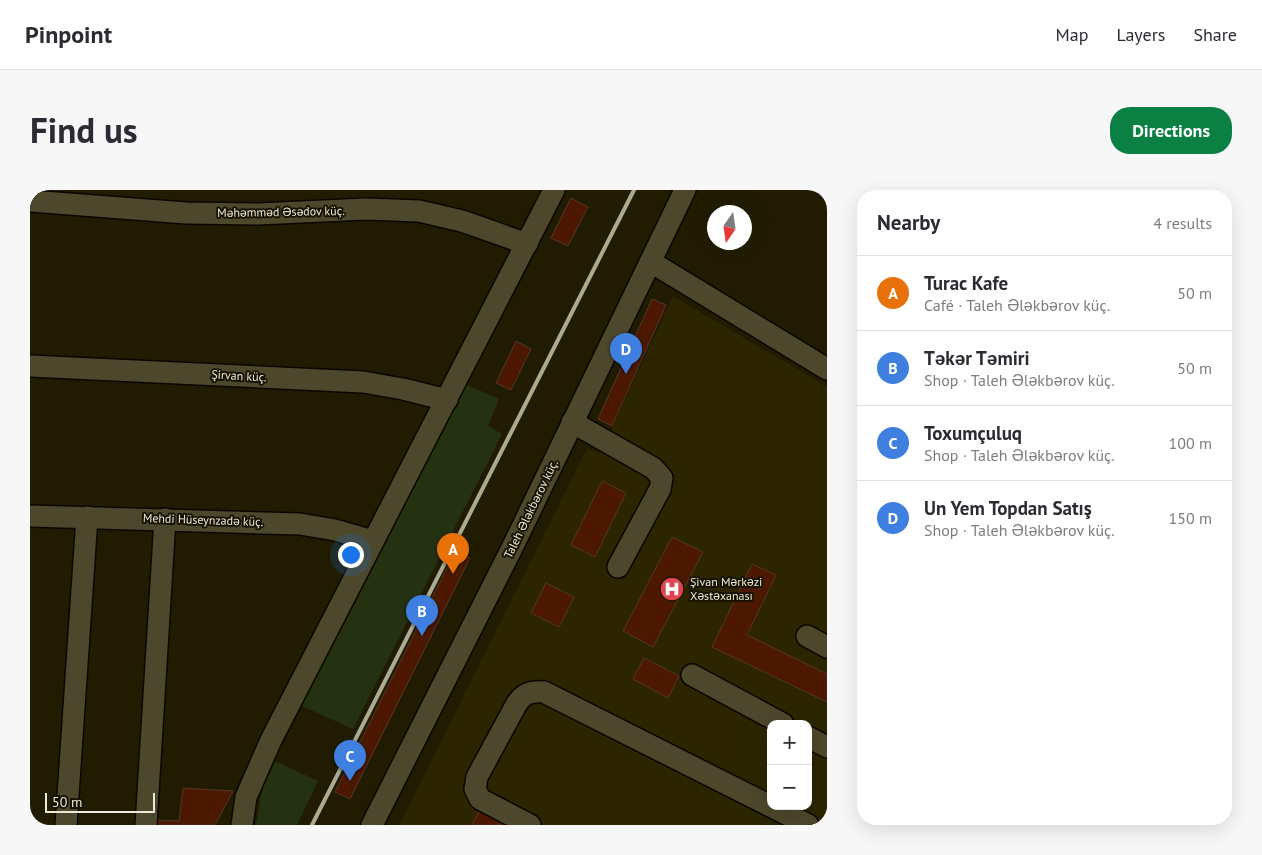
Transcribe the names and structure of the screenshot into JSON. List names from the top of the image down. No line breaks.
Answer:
{"streets":{"street":["Məhəmməd Əsədov küç.","Şirvan küç.","Taleh Ələkbərov küç.","Mehdi Hüseynzadə küç."]},"places":{"hospital":["Şivan Mərkəzi Xəstəxanası"]},"scale_bar":"50 m","north":"bottom","page":{"header":"Pinpoint","nav":["Map","Layers","Share"],"title":"Find us","buttons":"Directions","heading":["Nearby","4 results"],"list":[{"mark":"A","name":"Turac Kafe","note":"Café · Taleh Ələkbərov küç.","value":"50 m"},{"mark":"B","name":"Təkər Təmiri","note":"Shop · Taleh Ələkbərov küç.","value":"50 m"},{"mark":"C","name":"Toxumçuluq","note":"Shop · Taleh Ələkbərov küç.","value":"100 m"},{"mark":"D","name":"Un Yem Topdan Satış","note":"Shop · Taleh Ələkbərov küç.","value":"150 m"}],"pins":["D","A","B","C"],"map_buttons":["+","−"],"scale":"50 m"}}
